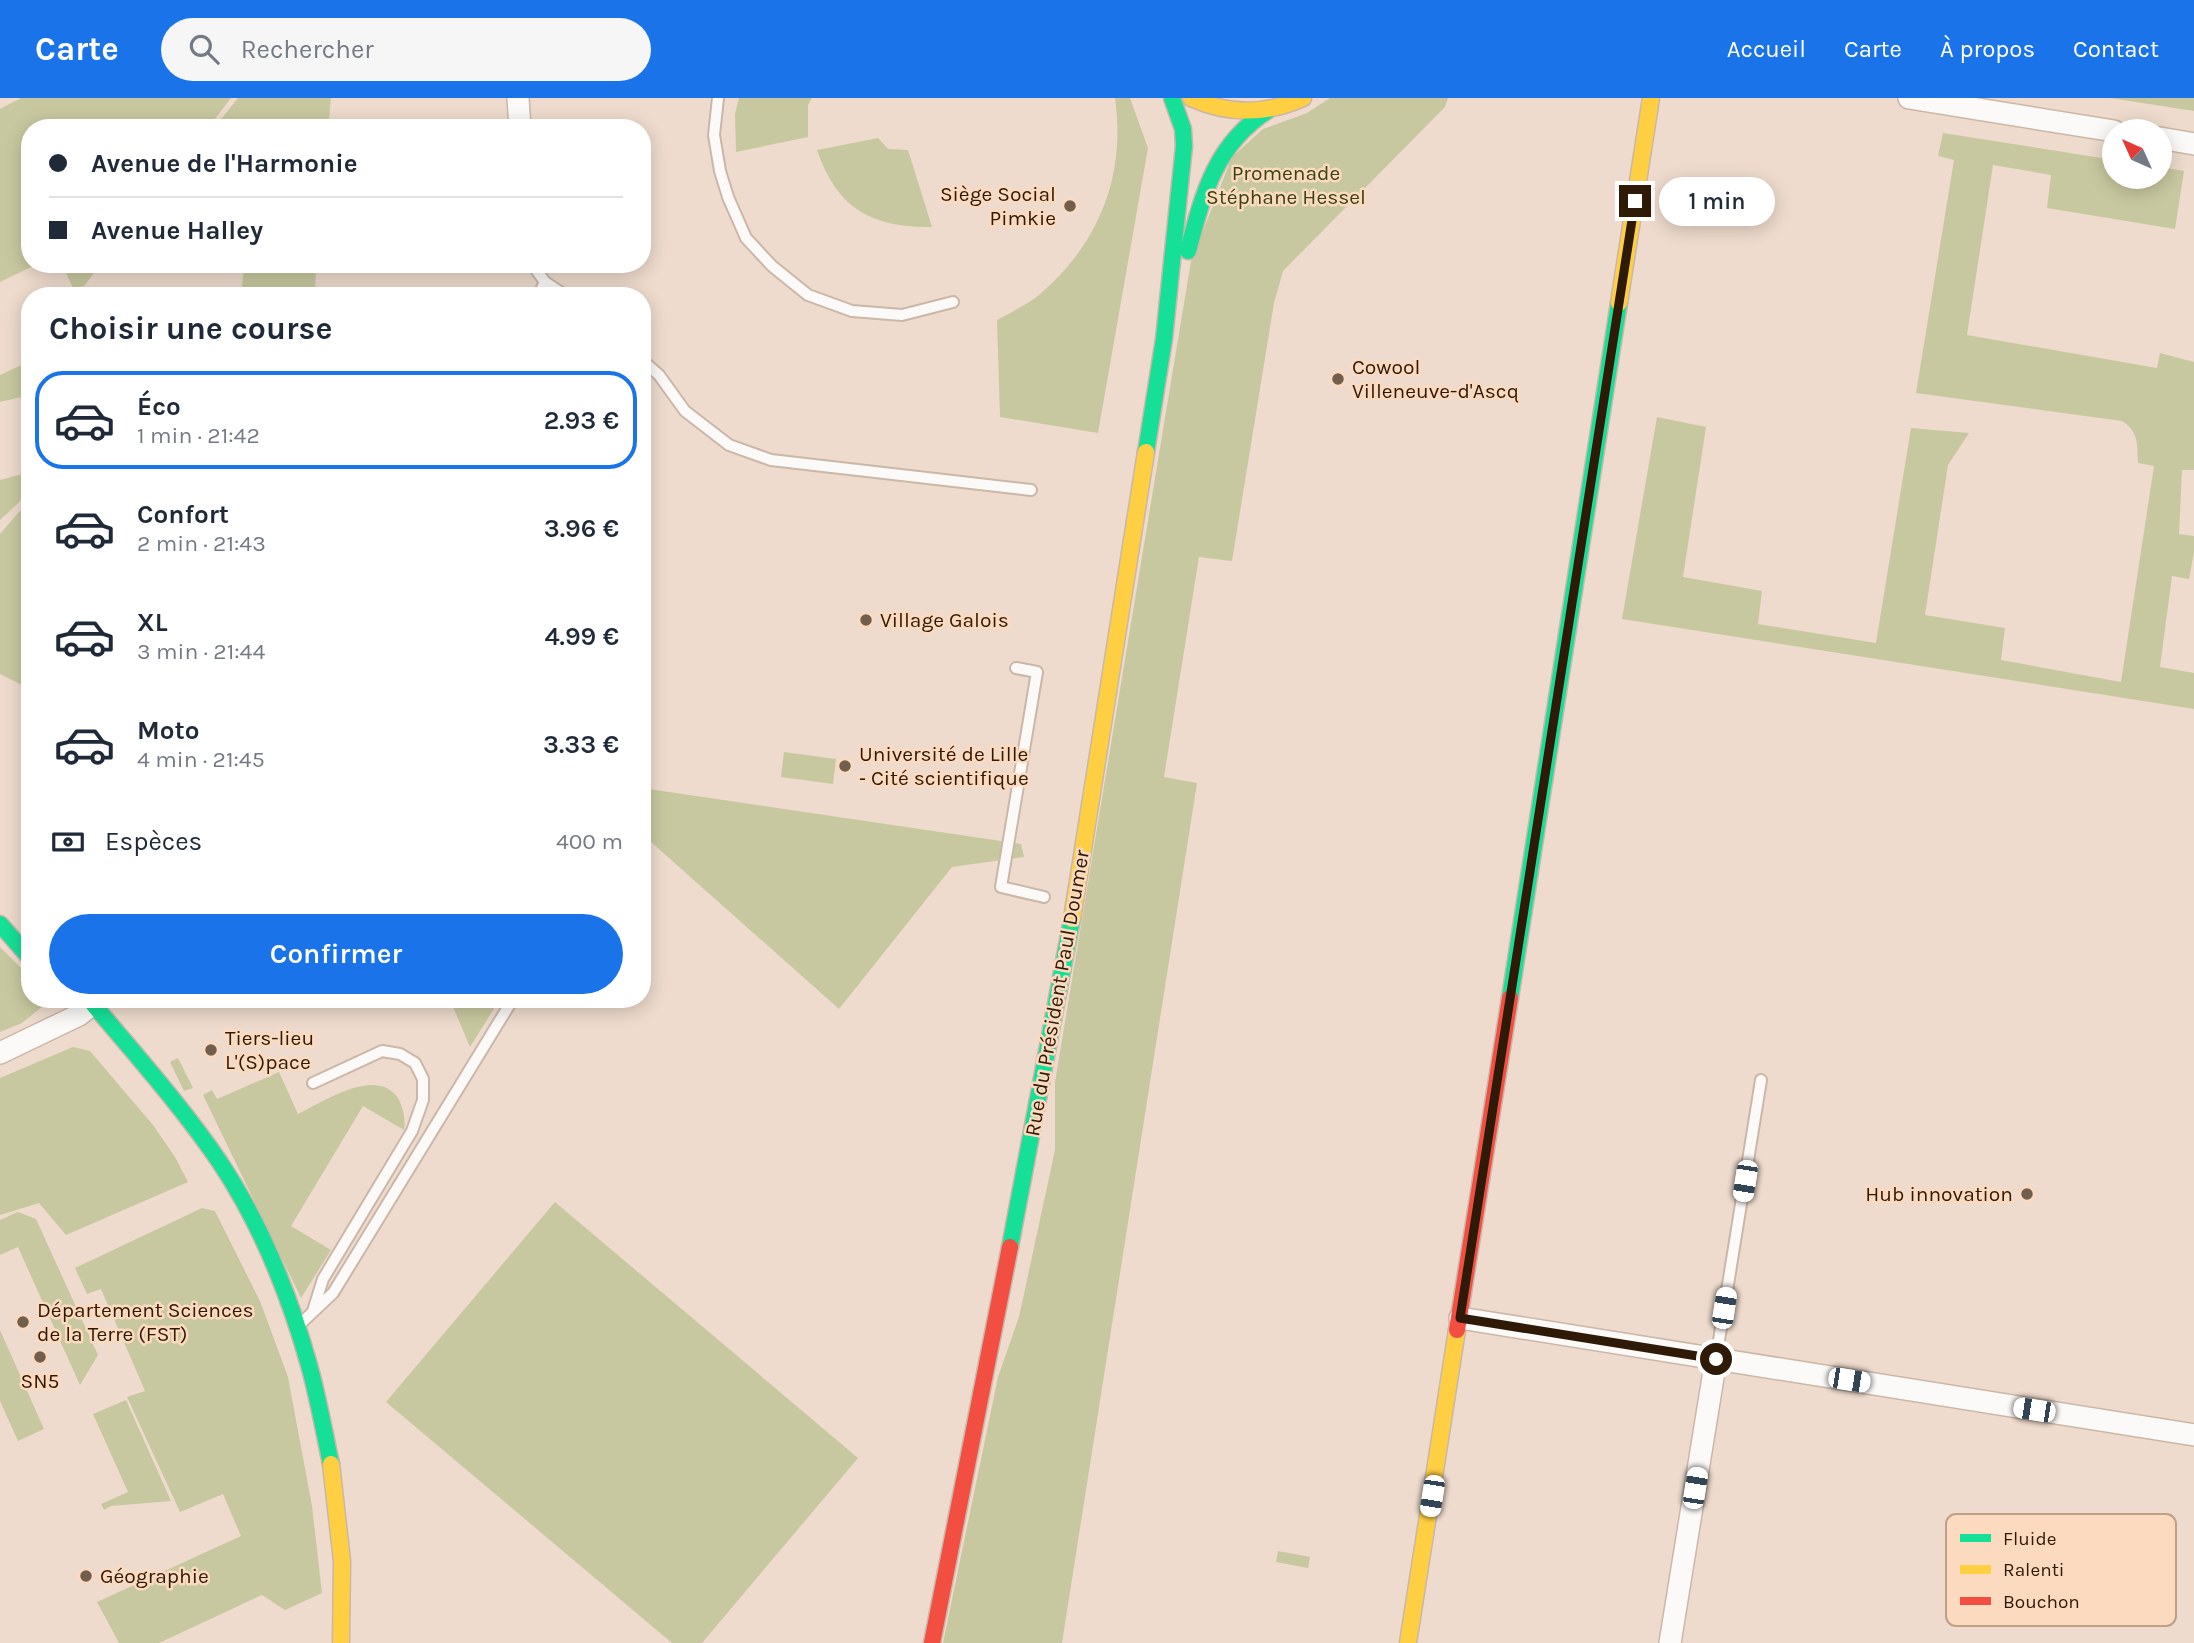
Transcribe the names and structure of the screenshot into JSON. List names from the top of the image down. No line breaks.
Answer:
{"streets":{"street":["Rue du Président Paul Doumer"]},"parks":["Promenade Stéphane Hessel"],"places":["Siège Social Pimkie","Cowool Villeneuve-d'Ascq","Village Galois","Université de Lille ‐ Cité scientifique","Tiers-lieu L'(S)pace","Hub innovation","Département Sciences de la Terre (FST)","SN5","Géographie"],"legend":["Fluide","Ralenti","Bouchon"],"north":"top left","page":{"header":"Carte","search":"Rechercher","nav":["Accueil","Carte","À propos","Contact"],"banner":["Avenue de l'Harmonie","Avenue Halley"],"bubble":"1 min","heading":"Choisir une course","list":[{"name":"Éco","note":"1 min · 21:42","value":"2.93 €"},{"name":"Confort","note":"2 min · 21:43","value":"3.96 €"},{"name":"XL","note":"3 min · 21:44","value":"4.99 €"},{"name":"Moto","note":"4 min · 21:45","value":"3.33 €"}],"pay":["Espèces","400 m"],"buttons":"Confirmer"}}
